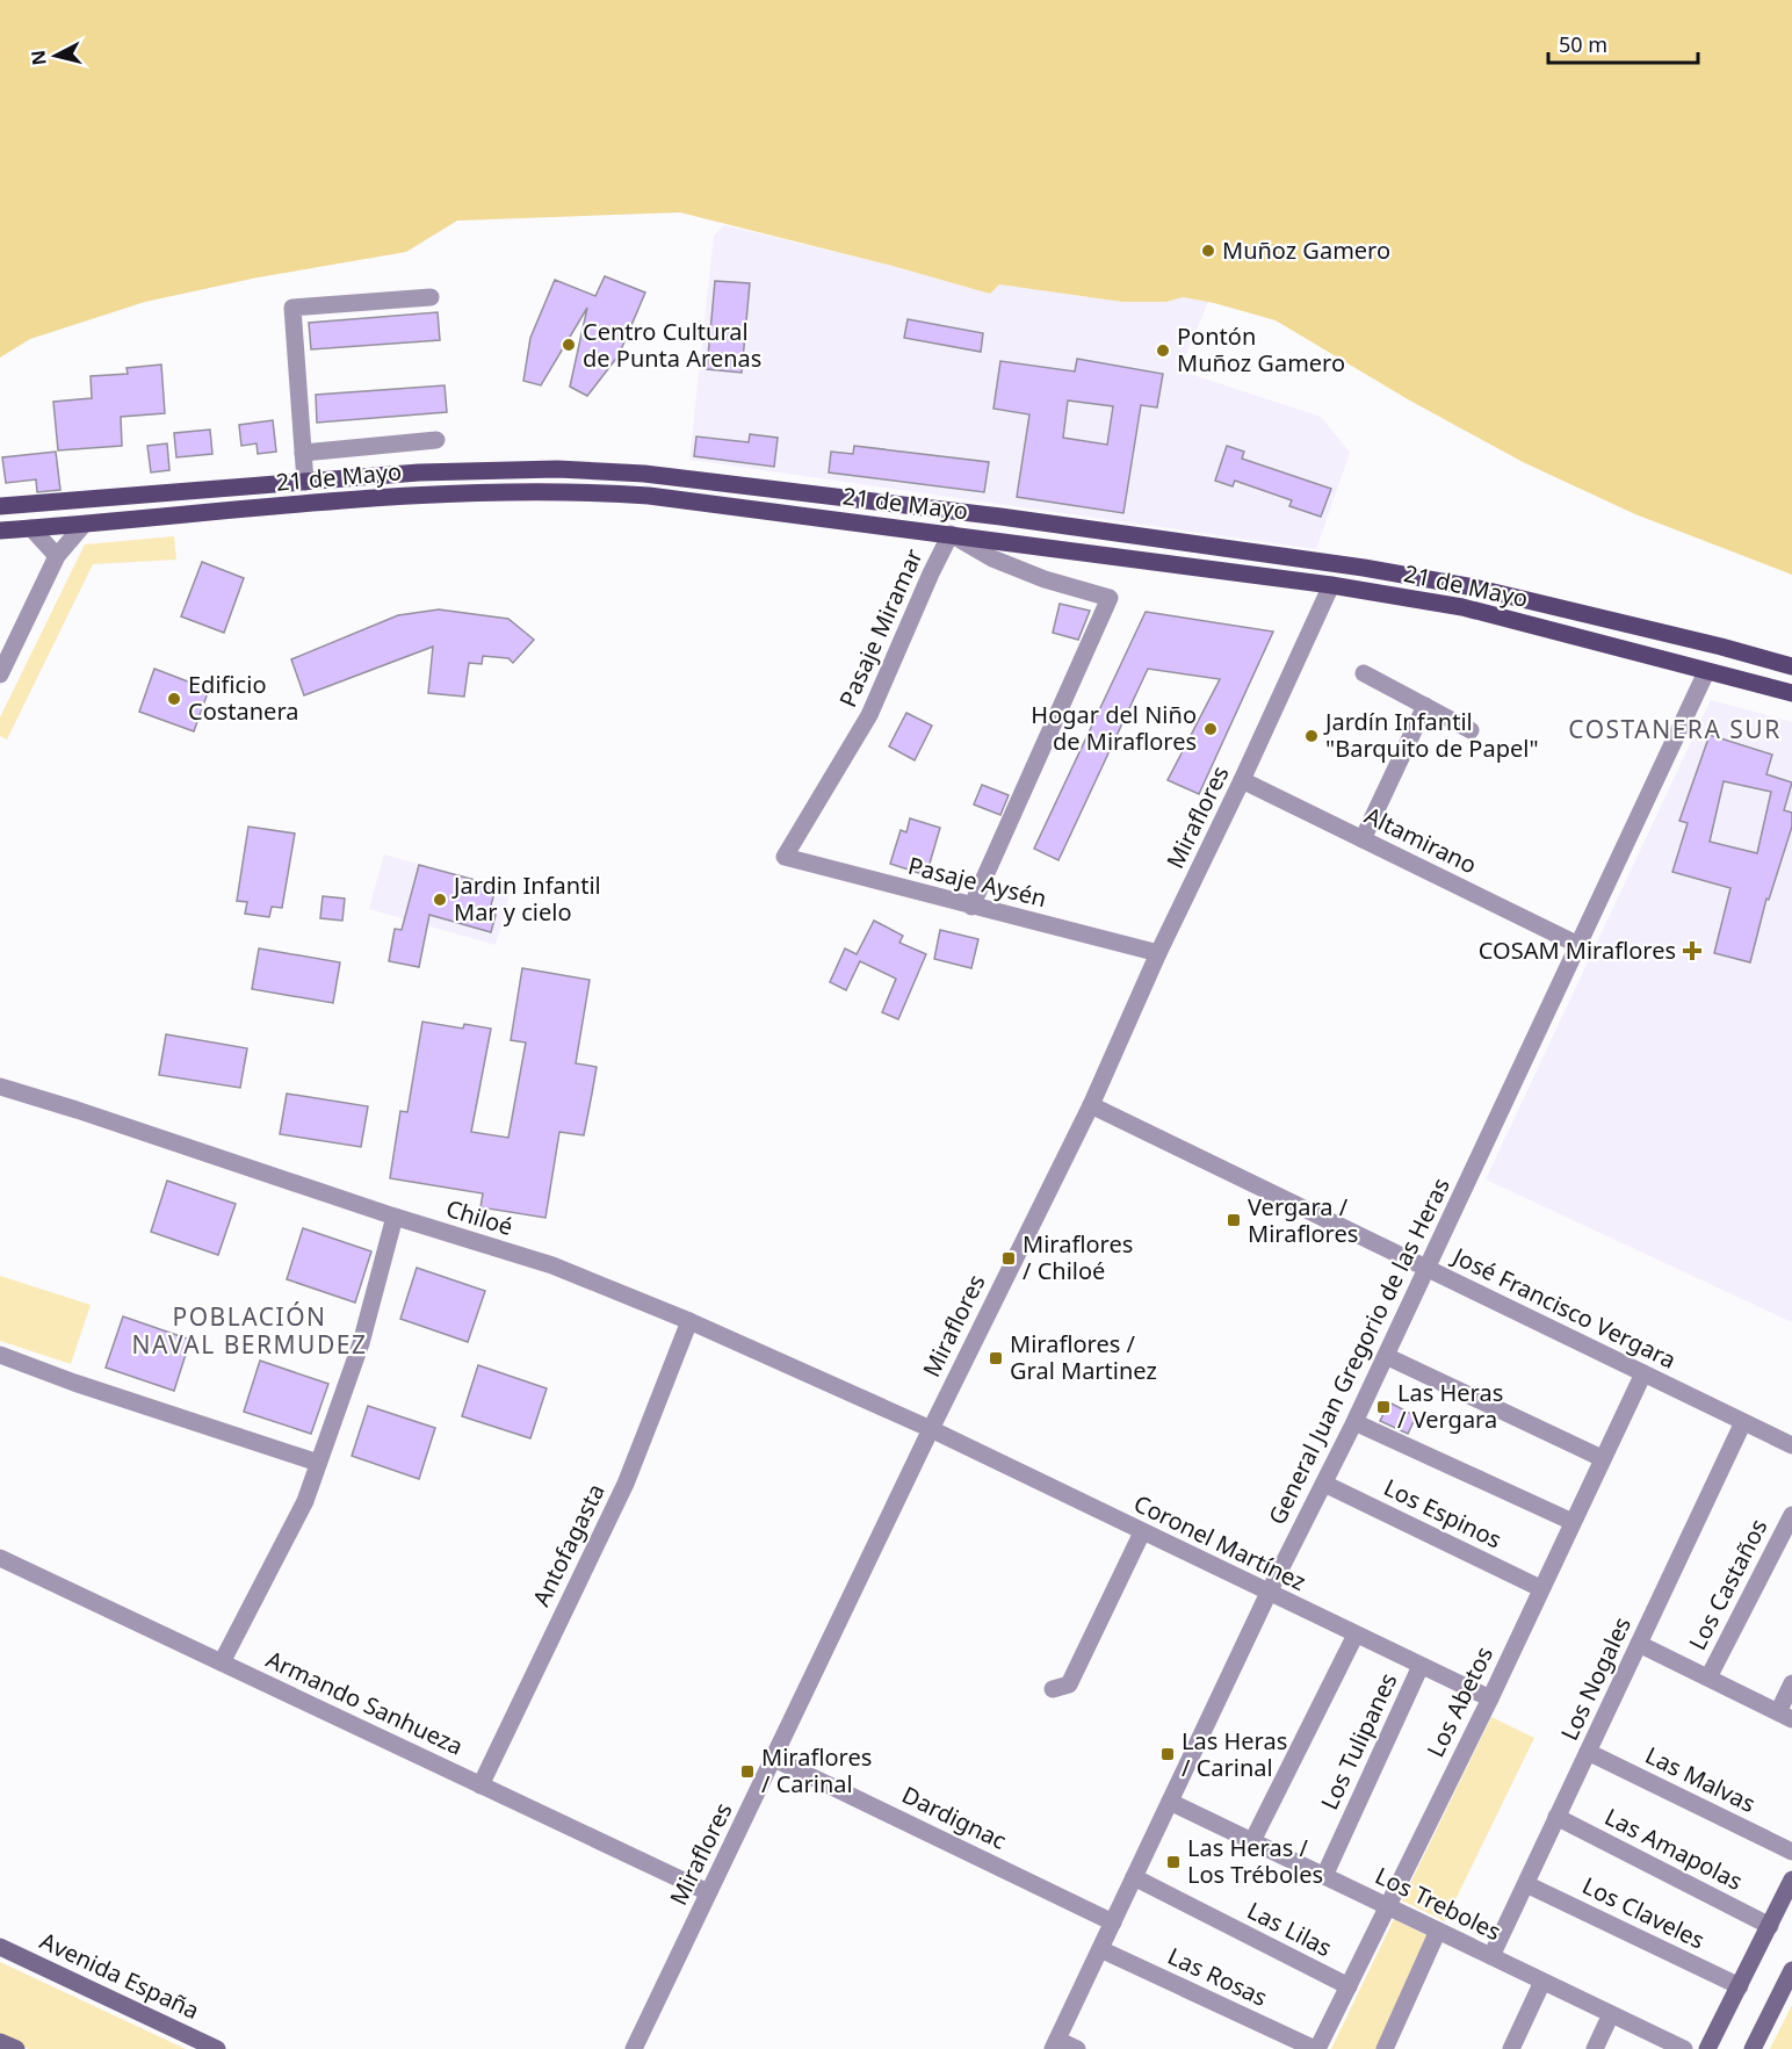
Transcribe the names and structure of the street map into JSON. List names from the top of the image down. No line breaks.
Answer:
{"streets":{"main road":["21 de Mayo","Avenida España"],"street":["Pasaje Miramar","Miraflores","Altamirano","Pasaje Aysén","Chiloé","José Francisco Vergara","General Juan Gregorio de las Heras","Los Espinos","Coronel Martínez","Antofagasta","Los Castaños","Los Nogales","Los Abetos","Armando Sanhueza","Los Tulipanes","Las Malvas","Dardignac","Las Amapolas","Los Treboles","Los Claveles","Las Lilas","Las Rosas"]},"crossings":[["21 de Mayo","Pasaje Miramar"],["21 de Mayo","Miraflores"],["21 de Mayo","General Juan Gregorio de las Heras"],["Pasaje Miramar","Pasaje Aysén"],["Miraflores","Altamirano"],["Miraflores","Pasaje Aysén"],["Miraflores","Chiloé"],["Miraflores","José Francisco Vergara"],["Miraflores","Coronel Martínez"],["Miraflores","Armando Sanhueza"],["Miraflores","Dardignac"],["Altamirano","General Juan Gregorio de las Heras"],["Chiloé","Coronel Martínez"],["Chiloé","Antofagasta"],["José Francisco Vergara","General Juan Gregorio de las Heras"],["José Francisco Vergara","Los Nogales"],["José Francisco Vergara","Los Abetos"],["General Juan Gregorio de las Heras","Los Espinos"],["General Juan Gregorio de las Heras","Coronel Martínez"],["General Juan Gregorio de las Heras","Dardignac"],["General Juan Gregorio de las Heras","Los Treboles"],["General Juan Gregorio de las Heras","Las Lilas"],["General Juan Gregorio de las Heras","Las Rosas"],["Los Espinos","Los Abetos"],["Coronel Martínez","Los Abetos"],["Coronel Martínez","Los Tulipanes"],["Antofagasta","Armando Sanhueza"],["Los Nogales","Las Malvas"],["Los Nogales","Las Amapolas"],["Los Nogales","Los Treboles"],["Los Nogales","Los Claveles"],["Los Abetos","Los Treboles"],["Los Abetos","Las Lilas"],["Los Abetos","Las Rosas"],["Los Tulipanes","Los Treboles"]],"districts":["COSTANERA SUR","POBLACIÓN NAVAL BERMUDEZ"],"places":{"other":["Muñoz Gamero","Centro Cultural de Punta Arenas","Pontón Muñoz Gamero","Edificio Costanera","Hogar del Niño de Miraflores","Jardín Infantil \"Barquito de Papel\"","Jardin Infantil Mar y cielo"],"health":["COSAM Miraflores"],"transit":["Vergara / Miraflores","Miraflores / Chiloé","Miraflores / Gral Martinez","Las Heras / Vergara","Las Heras / Carinal","Miraflores / Carinal","Las Heras / Los Tréboles"]},"scale_bar":"50 m","north":"left"}
